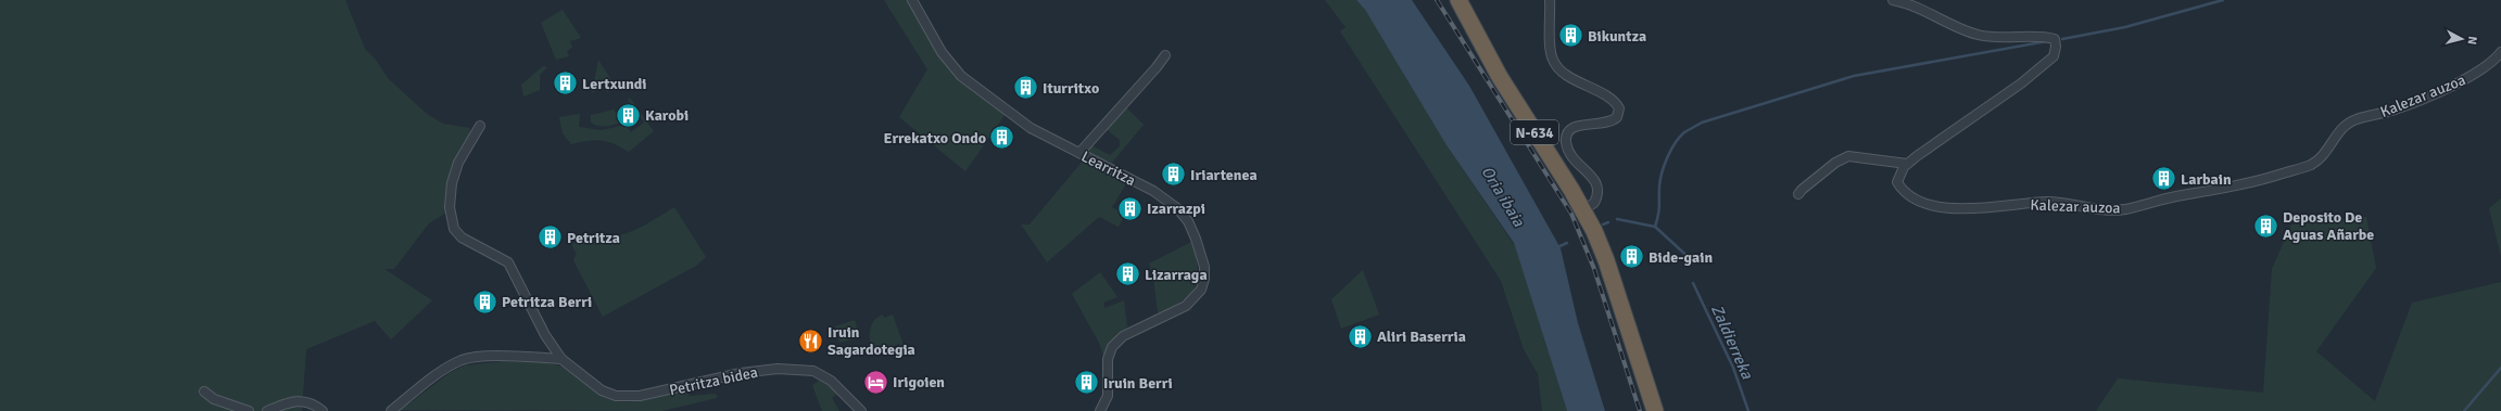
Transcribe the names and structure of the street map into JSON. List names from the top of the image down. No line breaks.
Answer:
{"streets":{"highway":["N-634"],"street":["Kalezar auzoa","Learritza","Petritza bidea"]},"water":["Oria ibaia","Zaldierreka"],"places":{"building":["Bikuntza","Lertxundi","Iturritxo","Karobi","Errekatxo Ondo","Iriartenea","Larbain","Izarrazpi","Deposito De Aguas Añarbe","Petritza","Bide-gain","Lizarraga","Petritza Berri","Aliri Baserria","Iruin Berri"],"restaurant":["Iruin Sagardotegia"],"hotel":["Irigoien"]},"north":"right"}
